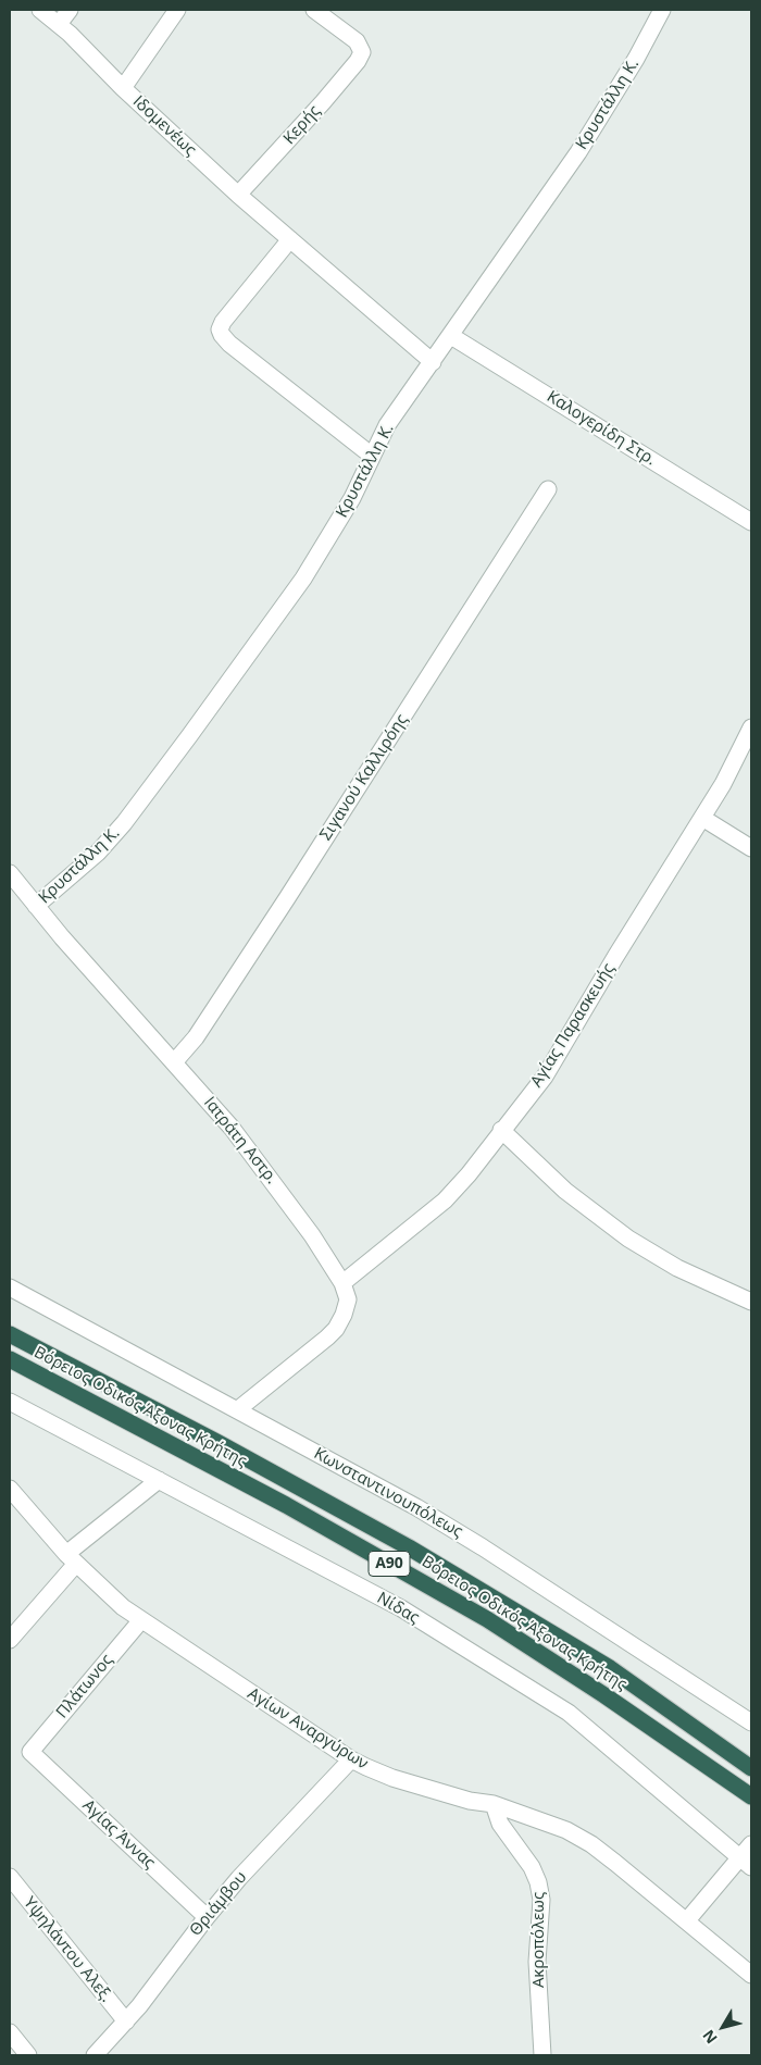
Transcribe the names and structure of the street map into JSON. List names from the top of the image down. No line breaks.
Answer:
{"streets":{"highway":["Βόρειος Οδικός Άξονας Κρήτης","Α90"],"street":["Κρυστάλλη Κ.","Κερής","Ιδομενέως","Καλογερίδη Στρ.","Σιγανού Καλλιρόης","Αγίας Παρασκευής","Ιατράτη Αστρ.","Κωνσταντινουπόλεως","Νίδας","Πλάτωνος","Αγίων Αναργύρων","Αγίας Άννας","Θριάμβου","Ακροπόλεως","Υψηλάντου Αλεξ."]},"crossings":[["Κρυστάλλη Κ.","Ιδομενέως"],["Κρυστάλλη Κ.","Καλογερίδη Στρ."],["Κρυστάλλη Κ.","Ιατράτη Αστρ."],["Κερής","Ιδομενέως"],["Σιγανού Καλλιρόης","Ιατράτη Αστρ."],["Αγίας Παρασκευής","Ιατράτη Αστρ."],["Ιατράτη Αστρ.","Κωνσταντινουπόλεως"],["Πλάτωνος","Αγίων Αναργύρων"],["Πλάτωνος","Αγίας Άννας"],["Αγίων Αναργύρων","Θριάμβου"],["Αγίων Αναργύρων","Ακροπόλεως"],["Αγίας Άννας","Θριάμβου"],["Θριάμβου","Υψηλάντου Αλεξ."]],"north":"bottom left"}
